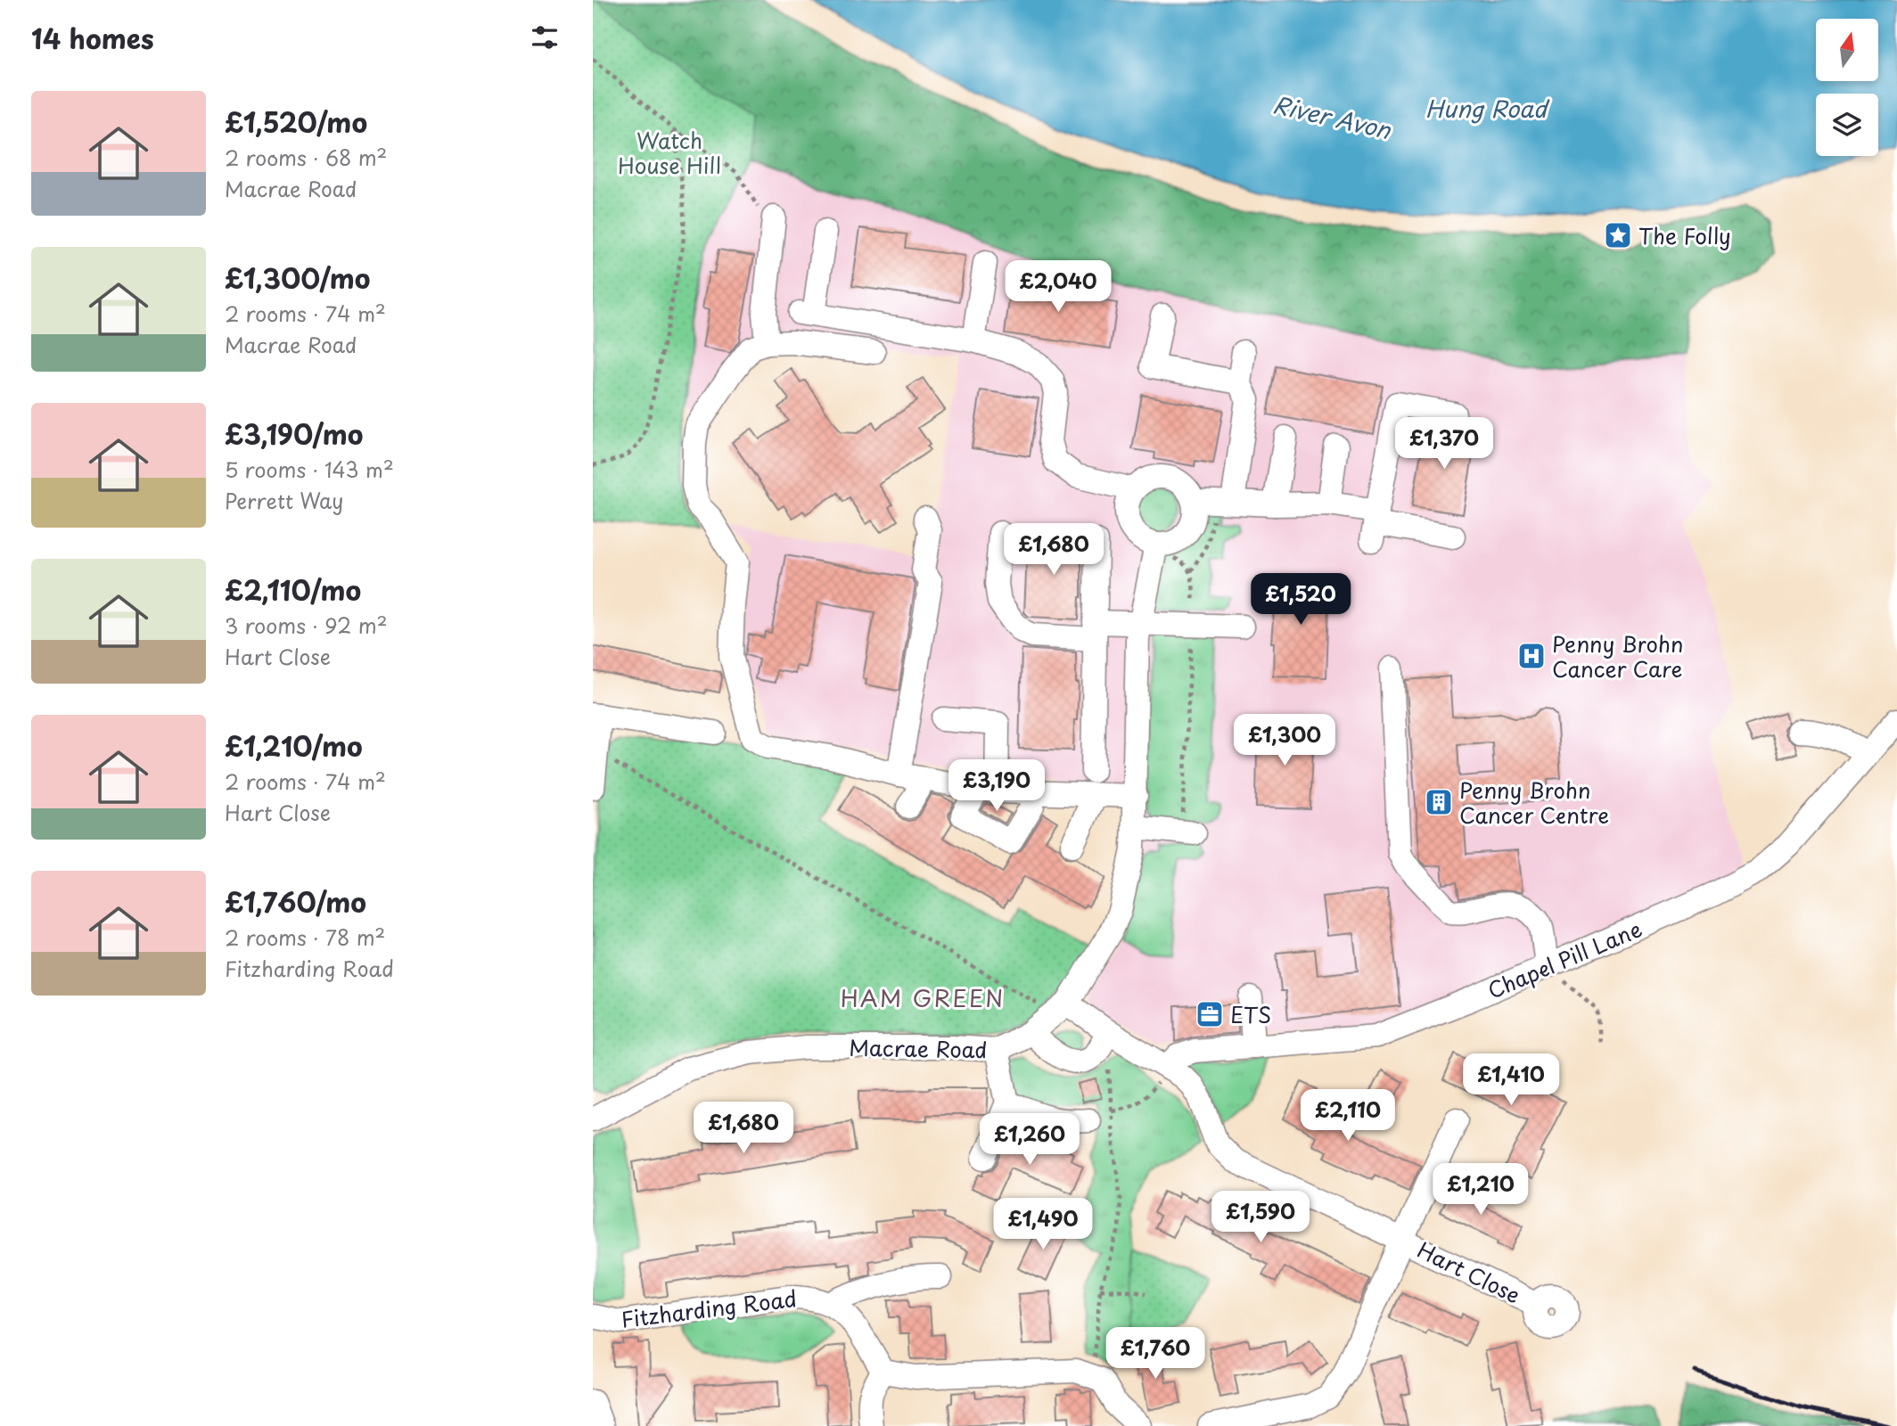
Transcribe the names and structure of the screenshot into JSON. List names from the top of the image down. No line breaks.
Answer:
{"streets":{"street":["Chapel Pill Lane","Macrae Road","Hart Close","Fitzharding Road"]},"crossings":[["Chapel Pill Lane","Hart Close"],["Macrae Road","Hart Close"]],"districts":["HAM GREEN"],"water":["Hung Road","River Avon"],"parks":["Watch House Hill"],"places":{"place":["The Folly"],"hospital":["Penny Brohn Cancer Care"],"building":["Penny Brohn Cancer Centre"],"office":["ETS"]},"north":"top","page":{"heading":"14 homes","list":[{"name":"£1,520/mo","note":"2 rooms · 68 m² · Macrae Road"},{"name":"£1,300/mo","note":"2 rooms · 74 m² · Macrae Road"},{"name":"£3,190/mo","note":"5 rooms · 143 m² · Perrett Way"},{"name":"£2,110/mo","note":"3 rooms · 92 m² · Hart Close"},{"name":"£1,210/mo","note":"2 rooms · 74 m² · Hart Close"},{"name":"£1,760/mo","note":"2 rooms · 78 m² · Fitzharding Road"}],"price":["£2,040","£1,370","£1,680","£1,520","£1,300","£3,190","£1,410","£2,110","£1,680","£1,260","£1,210","£1,590","£1,490","£1,760"]}}
